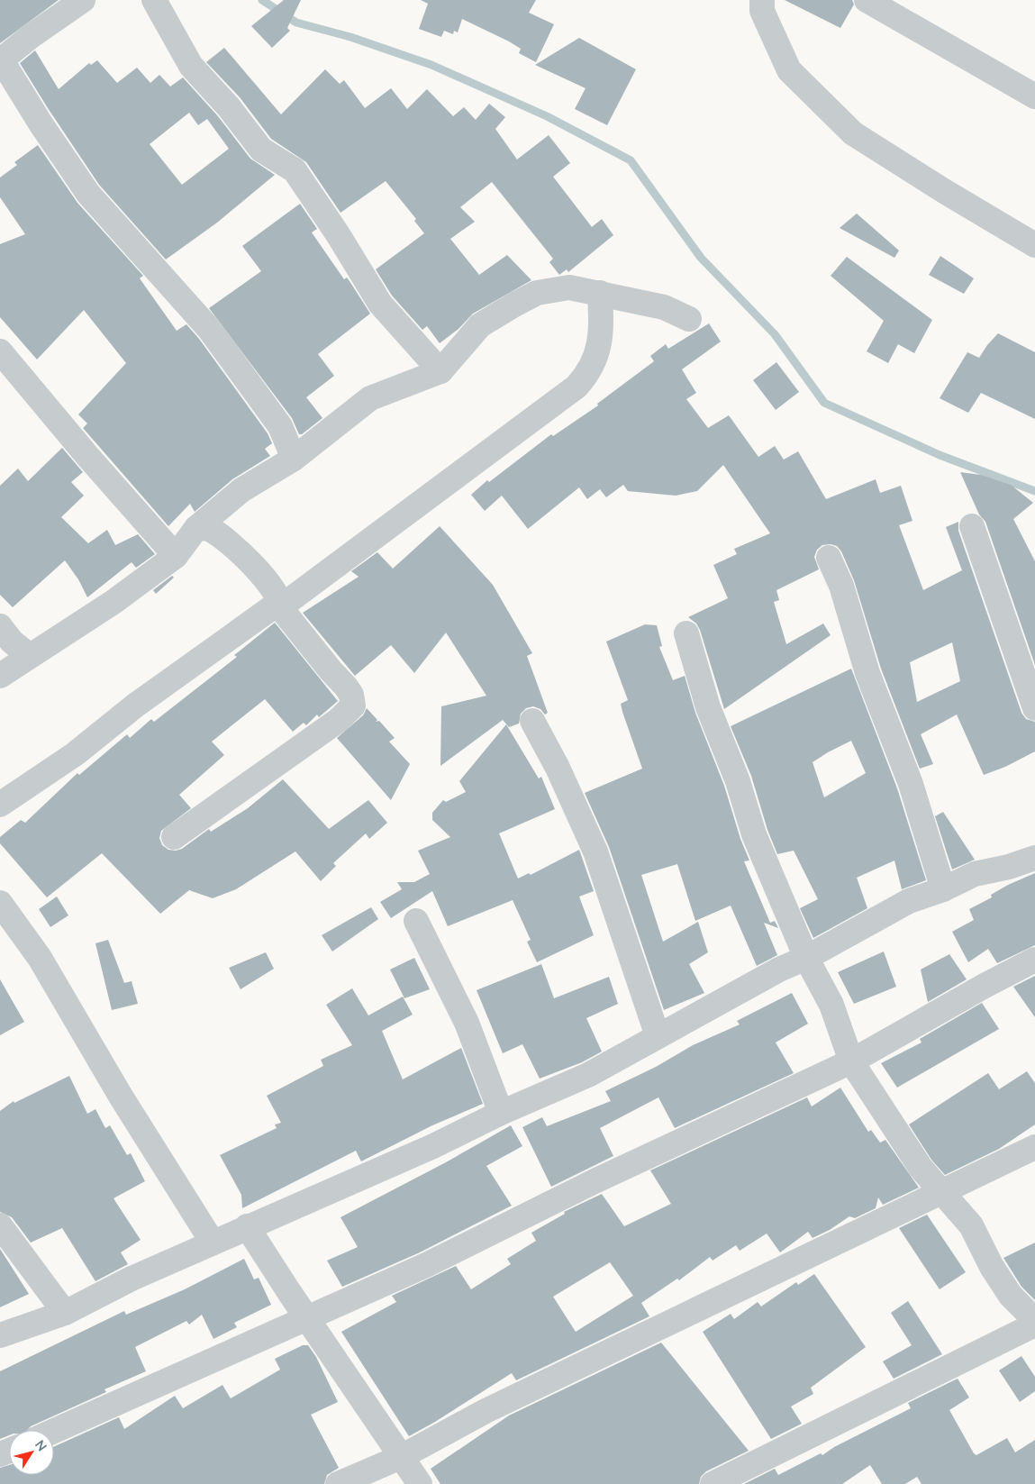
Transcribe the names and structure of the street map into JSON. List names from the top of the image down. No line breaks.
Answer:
{"north":"top right"}
